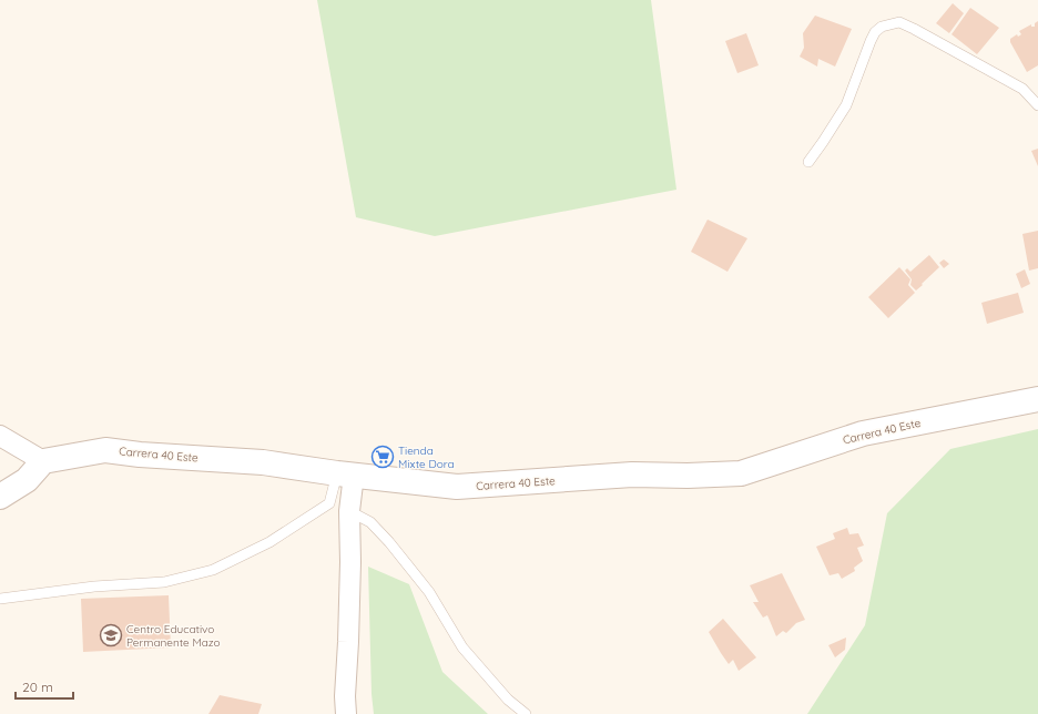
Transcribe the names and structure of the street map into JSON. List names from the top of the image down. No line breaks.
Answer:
{"streets":{"street":["Carrera 40 Este"]},"places":{"supermarket":["Tienda Mixte Dora"],"school or university":["Centro Educativo Permanente Mazo"]},"scale_bar":"20 m"}
